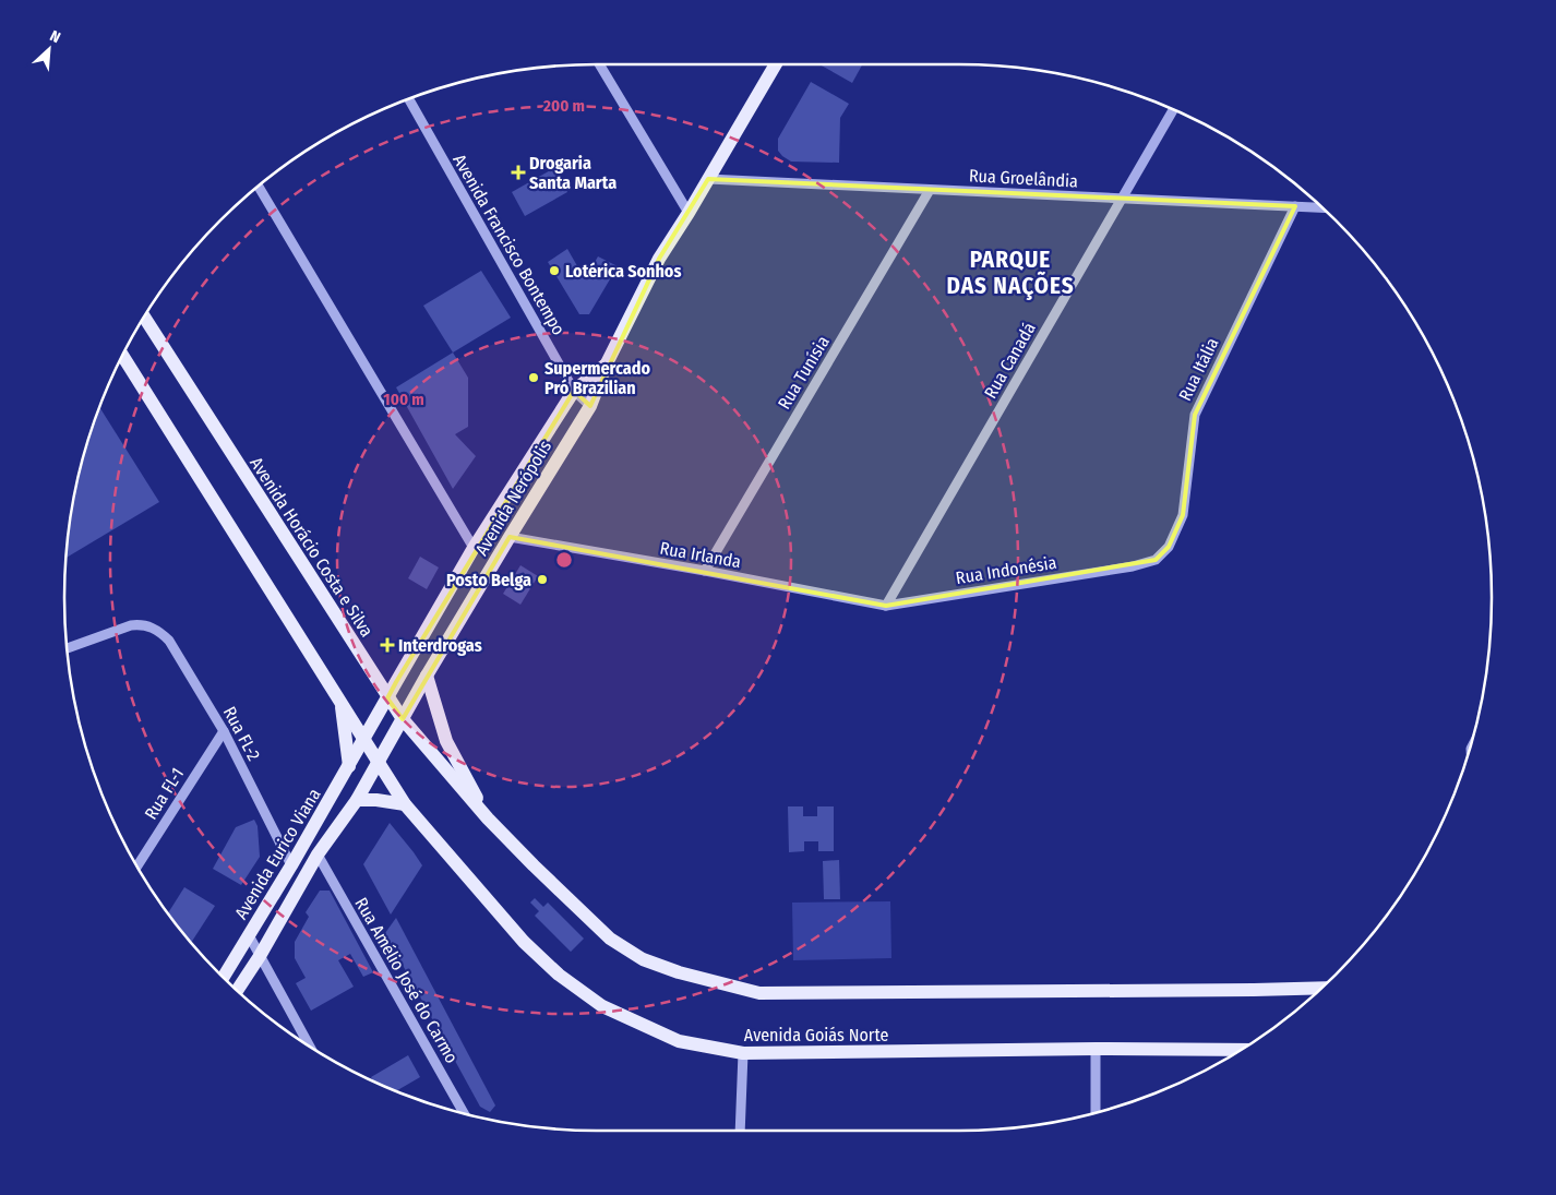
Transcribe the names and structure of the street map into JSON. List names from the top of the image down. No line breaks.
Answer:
{"streets":{"main road":["Avenida Nerópolis","Avenida Horácio Costa e Silva","Avenida Eurico Viana","Avenida Goiás Norte"],"street":["Rua Groelândia","Avenida Francisco Bontempo","Rua Canadá","Rua Itália","Rua Tunísia","Rua Irlanda","Rua Indonésia","Rua FL-2","Rua FL-1","Rua Amélio José do Carmo"]},"crossings":[["Rua Groelândia","Rua Canadá"],["Rua Groelândia","Rua Itália"],["Rua Groelândia","Rua Tunísia"],["Rua Groelândia","Avenida Nerópolis"],["Avenida Francisco Bontempo","Avenida Nerópolis"],["Rua Canadá","Rua Irlanda"],["Rua Canadá","Rua Indonésia"],["Rua Itália","Rua Indonésia"],["Rua Tunísia","Rua Irlanda"],["Avenida Nerópolis","Avenida Horácio Costa e Silva"],["Avenida Nerópolis","Rua Irlanda"],["Avenida Nerópolis","Avenida Eurico Viana"],["Rua Irlanda","Rua Indonésia"],["Rua FL-2","Rua FL-1"],["Rua FL-2","Avenida Eurico Viana"],["Avenida Eurico Viana","Rua Amélio José do Carmo"]],"districts":["PARQUE DAS NAÇÕES"],"places":{"health":["Drogaria Santa Marta","Interdrogas"],"other":["Lotérica Sonhos","Supermercado Pró Brazilian","Posto Belga"]},"north":"top right","rings":["200 m","100 m"]}
